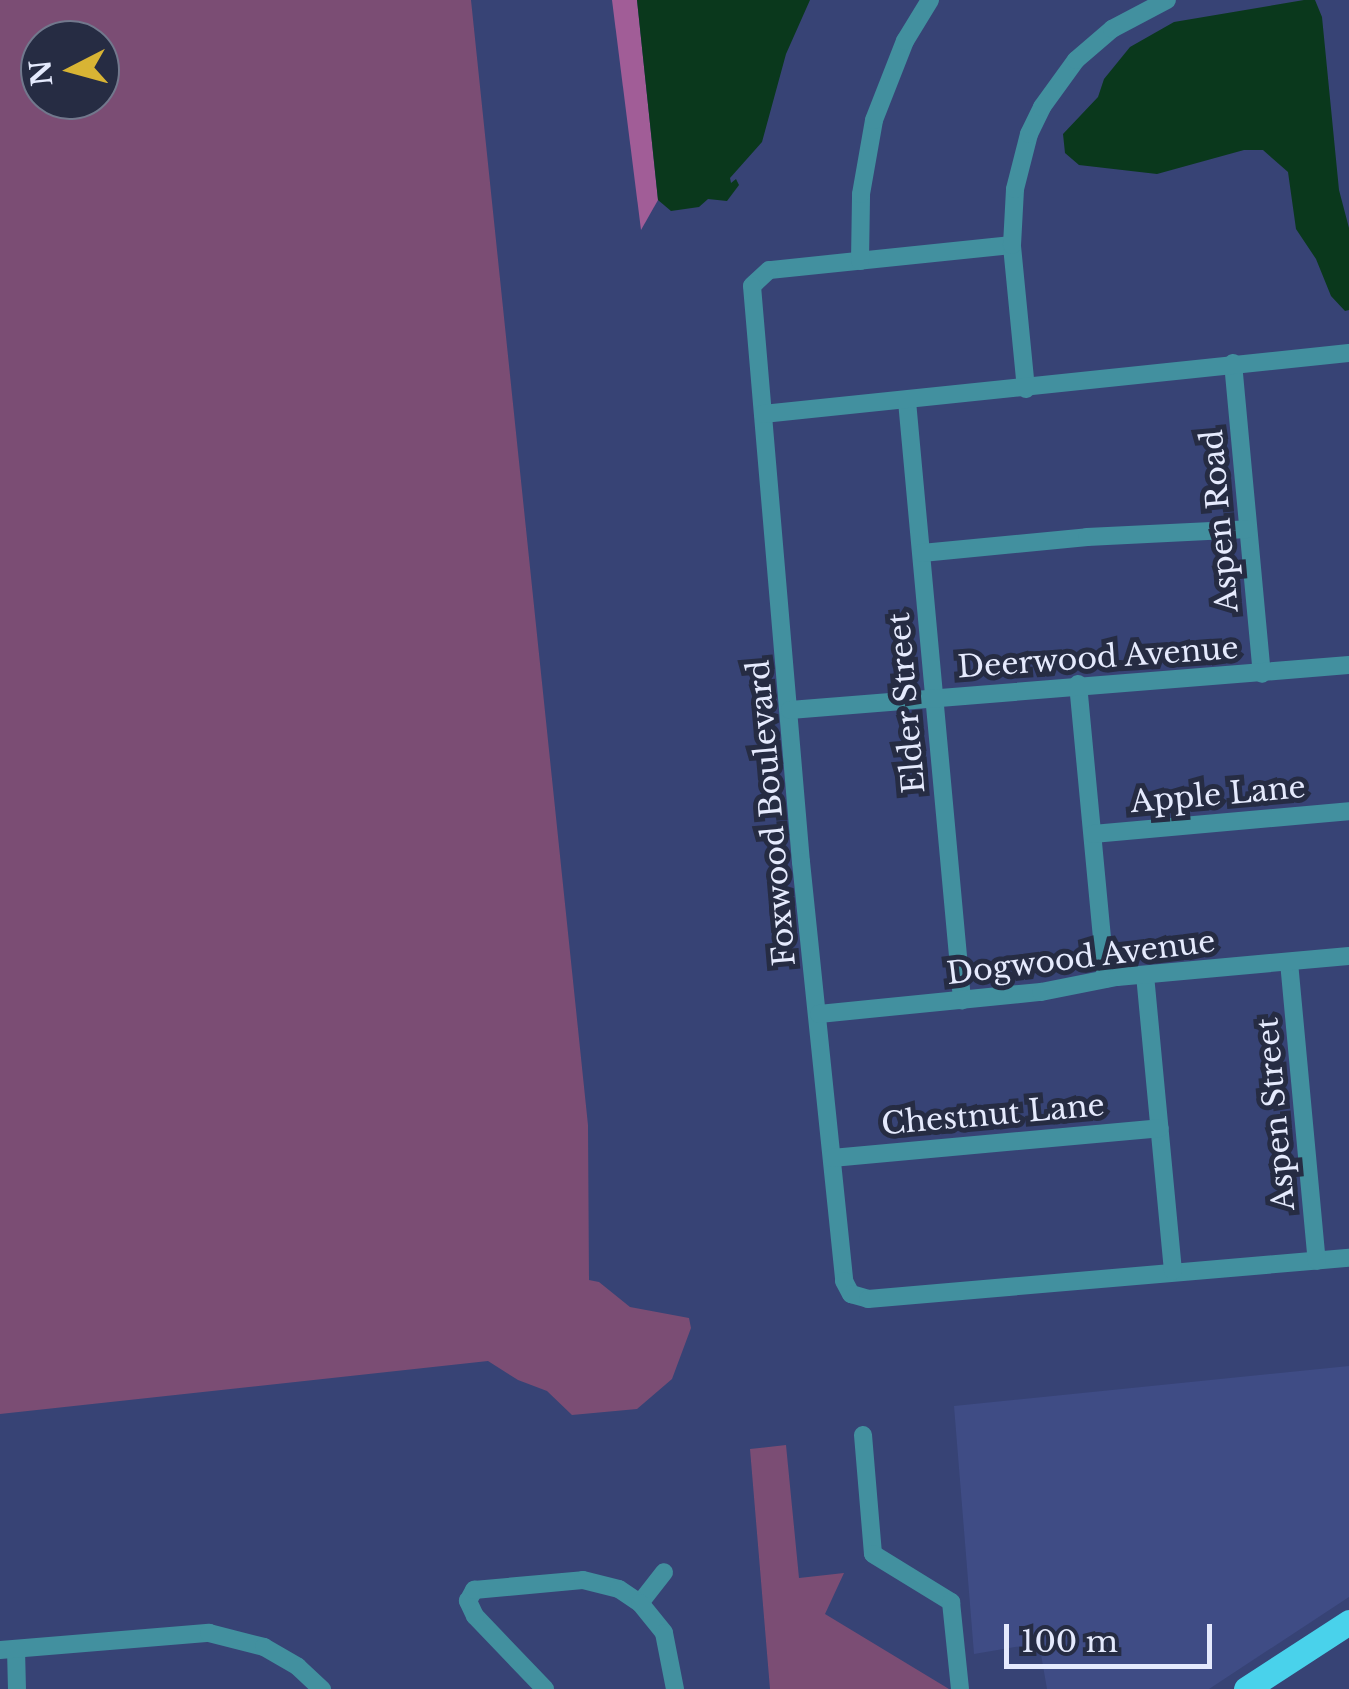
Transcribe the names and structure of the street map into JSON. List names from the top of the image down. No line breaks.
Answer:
{"streets":{"street":["Aspen Road","Deerwood Avenue","Elder Street","Apple Lane","Foxwood Boulevard","Dogwood Avenue","Aspen Street","Chestnut Lane"]},"crossings":[["Aspen Road","Deerwood Avenue"],["Deerwood Avenue","Elder Street"],["Deerwood Avenue","Foxwood Boulevard"],["Elder Street","Dogwood Avenue"],["Foxwood Boulevard","Dogwood Avenue"],["Foxwood Boulevard","Aspen Street"],["Foxwood Boulevard","Chestnut Lane"],["Dogwood Avenue","Aspen Street"]],"scale_bar":"100 m","north":"left"}
